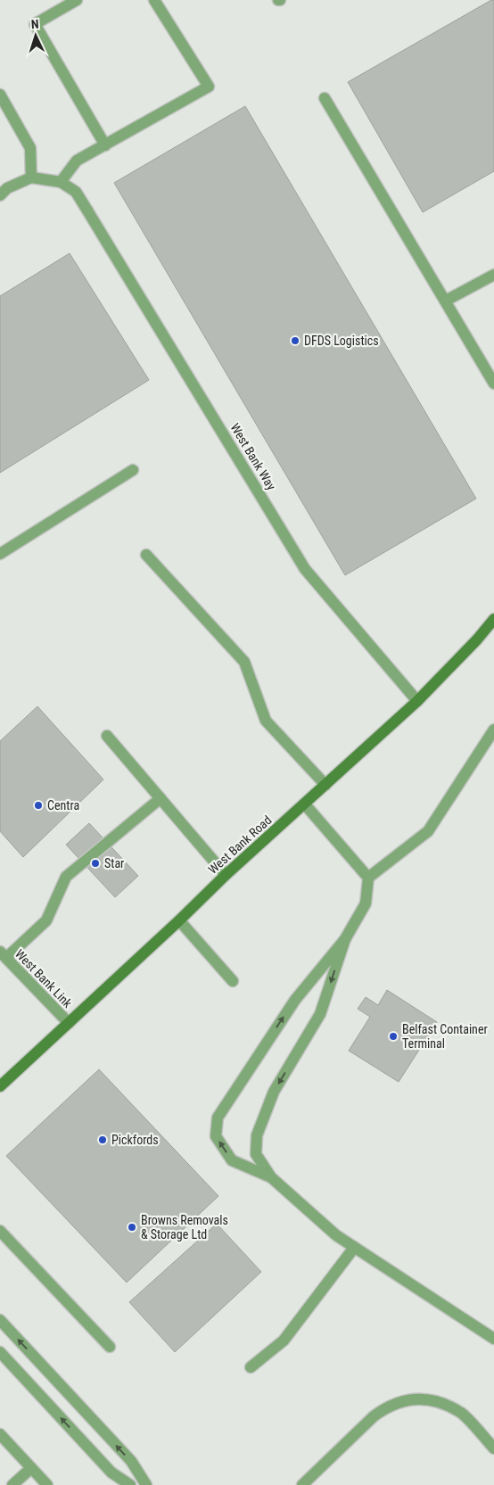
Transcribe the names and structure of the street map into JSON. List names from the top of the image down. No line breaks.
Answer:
{"streets":{"street":["West Bank Way","West Bank Road","West Bank Link"]},"crossings":[["West Bank Way","West Bank Road"],["West Bank Road","West Bank Link"]],"places":["DFDS Logistics","Centra","Star","Belfast Container Terminal","Pickfords","Browns Removals & Storage Ltd"],"north":"top"}
